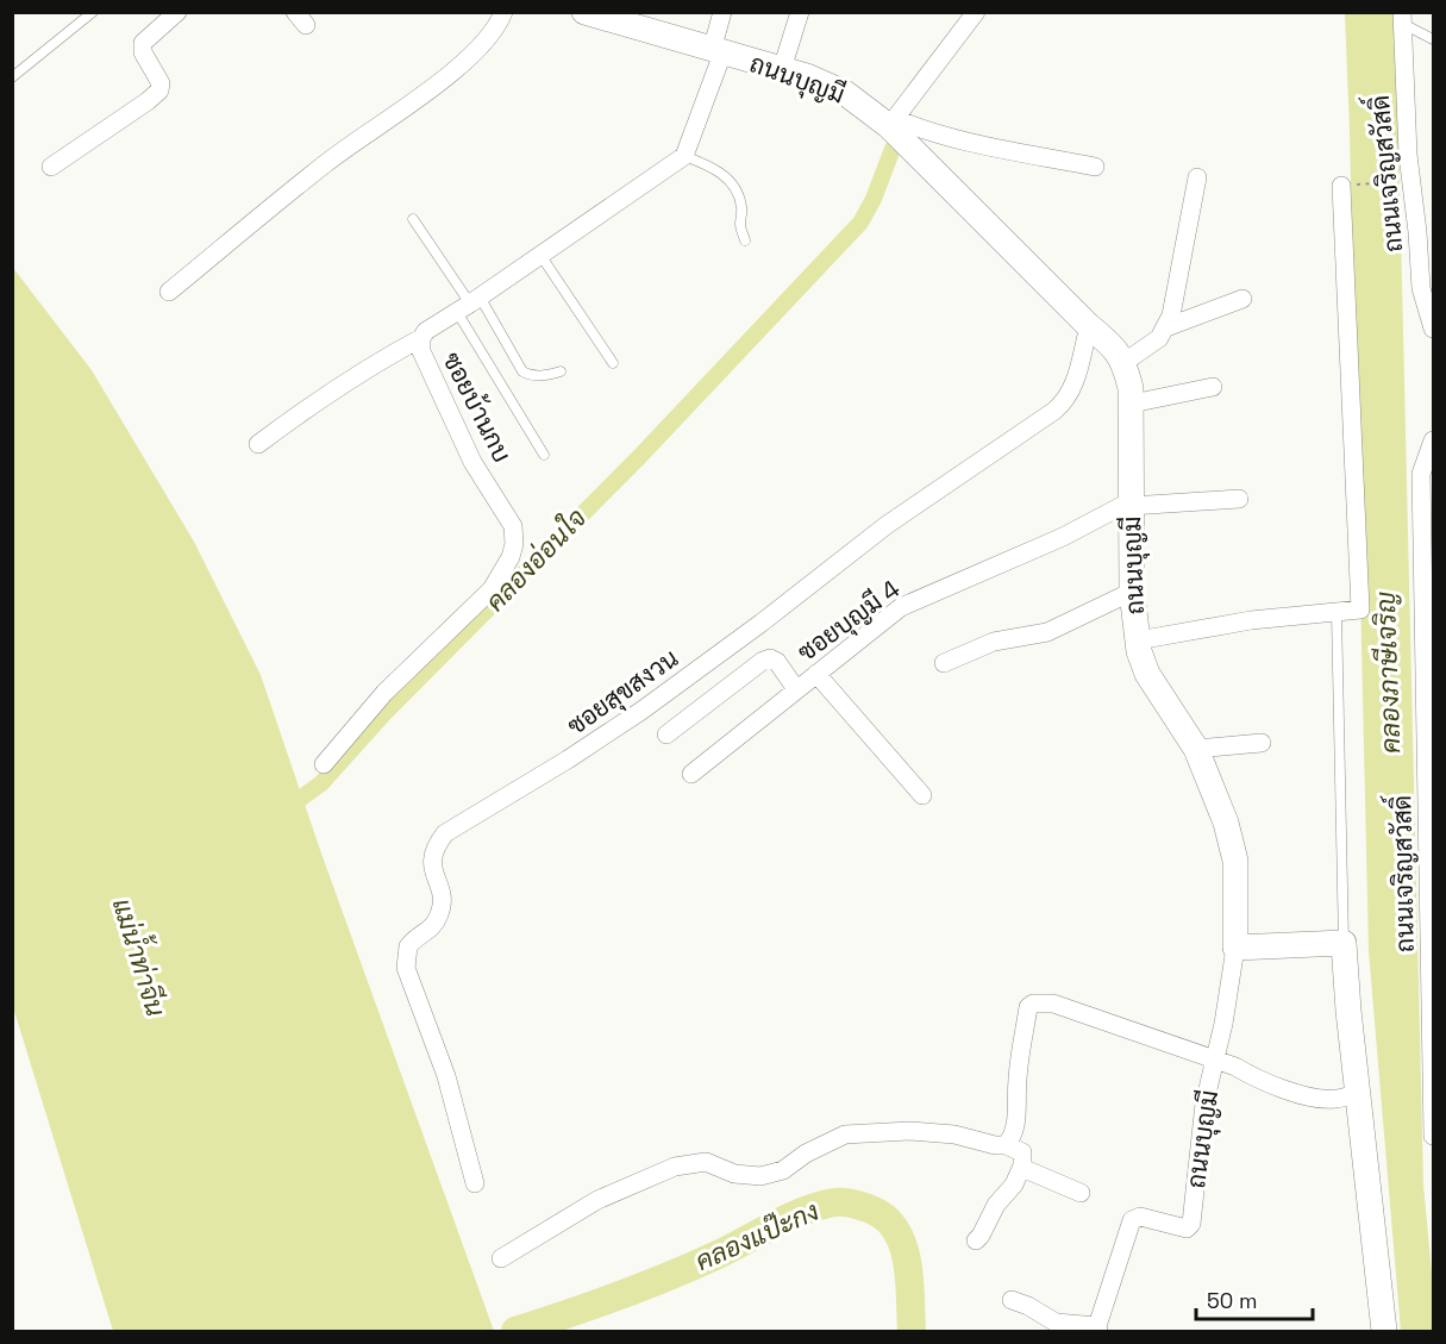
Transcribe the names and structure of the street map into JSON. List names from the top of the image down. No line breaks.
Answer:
{"streets":{"street":["ถนนบุญมี","ถนนเจริญสวัสดิ์","ซอยบ้านกบ","ซอยบุญมี 4","ซอยสุขสงวน"]},"crossings":[["ถนนบุญมี","ซอยบุญมี 4"],["ถนนบุญมี","ซอยสุขสงวน"]],"water":["คลองอ่อนใจ","คลองภาษีเจริญ","แม่น้ำท่าจีน","คลองแป๊ะกง"],"scale_bar":"50 m"}
